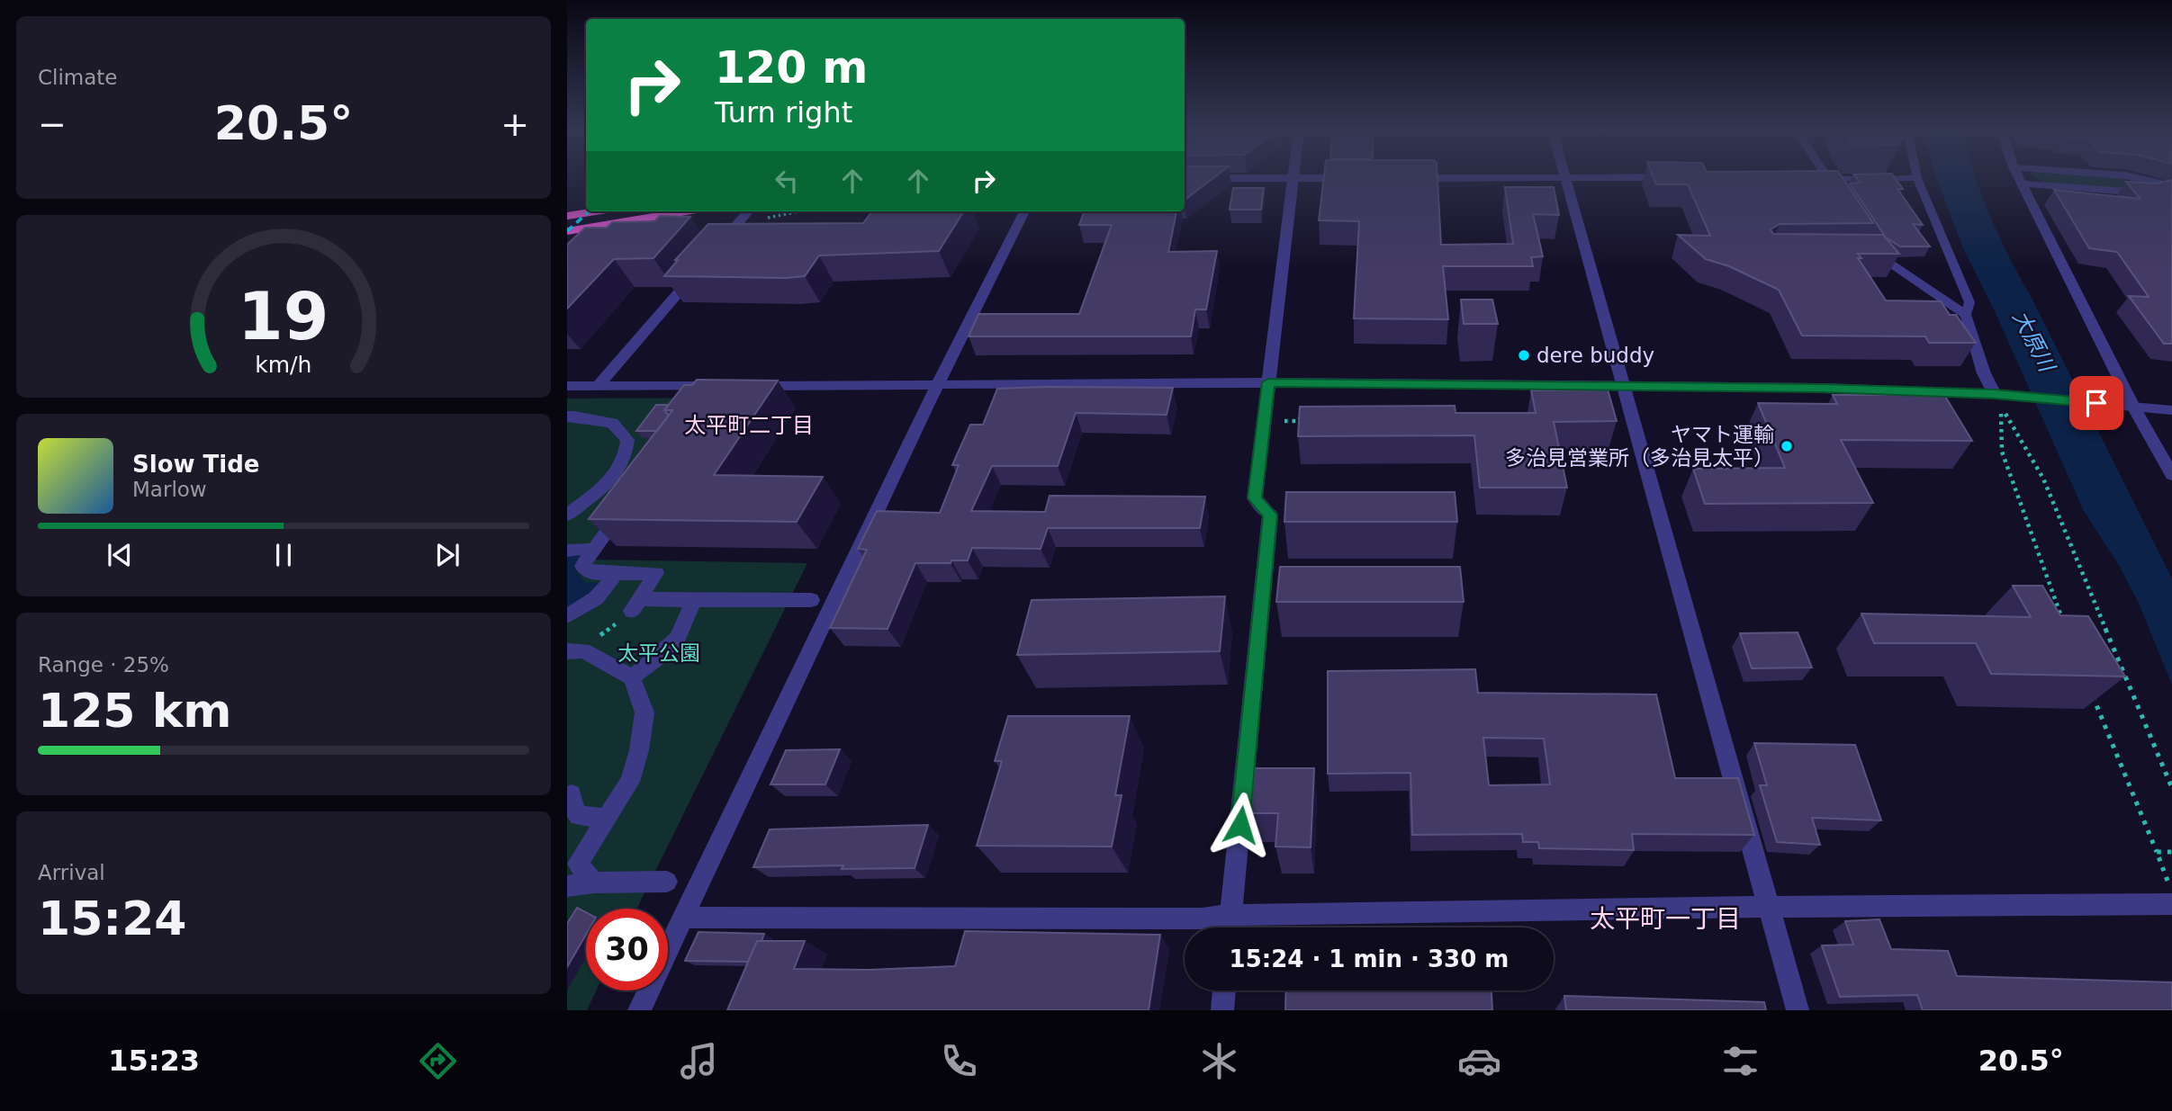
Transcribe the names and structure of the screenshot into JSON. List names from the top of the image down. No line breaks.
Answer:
{"districts":["太平町二丁目","太平町一丁目"],"water":["大原川"],"parks":["太平公園"],"places":["dere buddy","ヤマト運輸 多治見営業所（多治見太平）"],"page":{"tile":["Climate",["Range · 25%","125 km"],["Arrival","15:24"]],"turn":["120 m","Turn right"],"heat":["−","20.5°","+"],"song":["Slow Tide","Marlow"],"limit":"30","trip":"15:24 · 1 min · 330 m","tabs":["15:23","20.5°"],"gauge":["19","km/h"]}}
